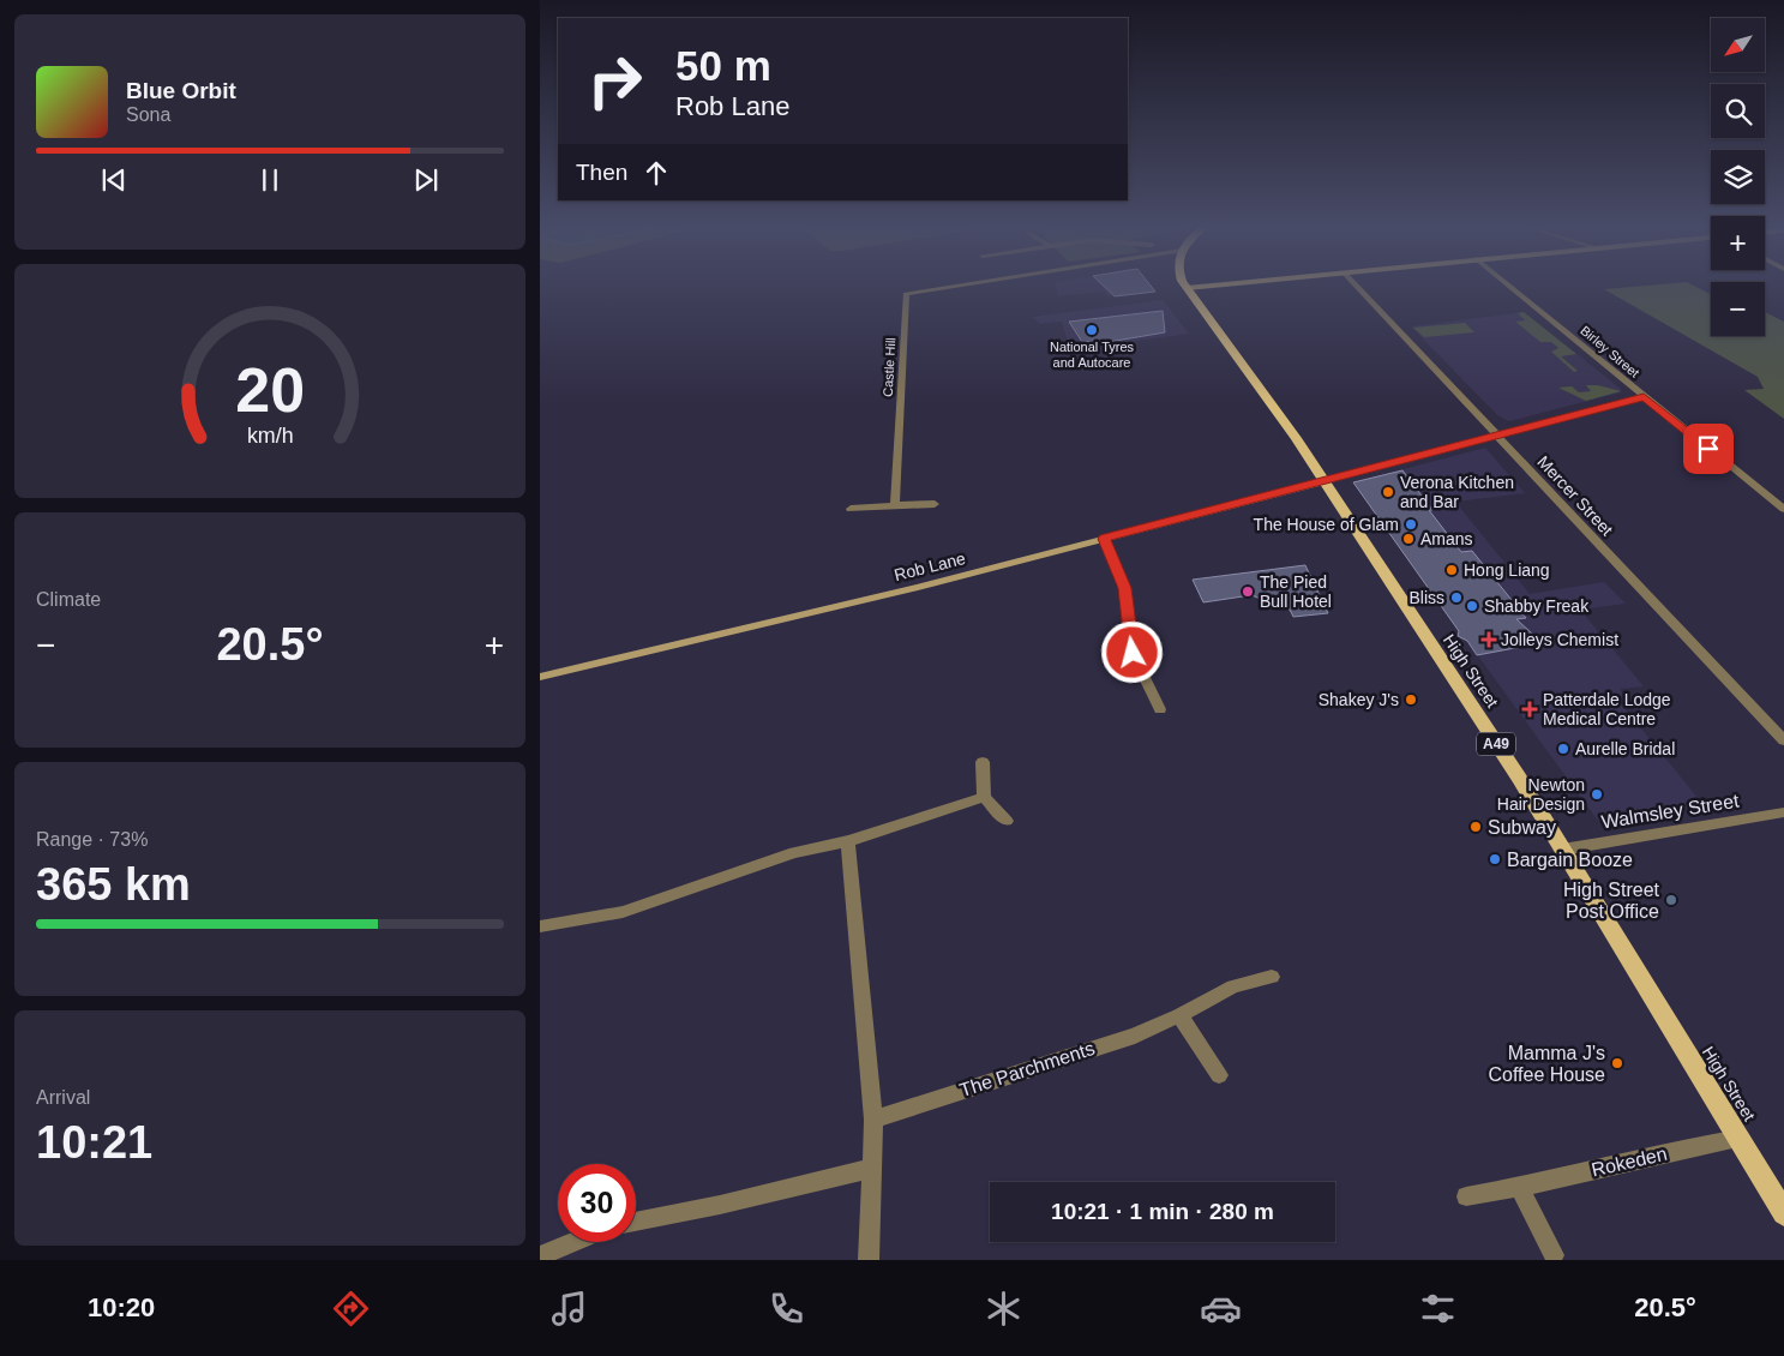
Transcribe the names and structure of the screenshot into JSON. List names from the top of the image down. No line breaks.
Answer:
{"streets":{"main road":["High Street","A49"],"street":["Birley Street","Castle Hill","Mercer Street","Rob Lane","Walmsley Street","The Parchments","Rokeden"]},"crossings":[["Rob Lane","High Street"],["High Street","Walmsley Street"],["High Street","Rokeden"]],"places":{"other":["National Tyres and Autocare","Verona Kitchen and Bar","The House of Glam","Amans","Hong Liang","The Pied Bull Hotel","Bliss","Shabby Freak","Shakey J's","Aurelle Bridal","Newton Hair Design","Subway","Bargain Booze","High Street Post Office","Mamma J's Coffee House"],"health":["Jolleys Chemist","Patterdale Lodge Medical Centre"]},"north":"bottom left","page":{"map_buttons":["+","−"],"turn":["50 m","Rob Lane"],"song":["Blue Orbit","Sona"],"then":"Then","tile":["Climate",["Range · 73%","365 km"],["Arrival","10:21"]],"heat":["−","20.5°","+"],"limit":"30","trip":"10:21 · 1 min · 280 m","tabs":["10:20","20.5°"],"gauge":["20","km/h"]}}
